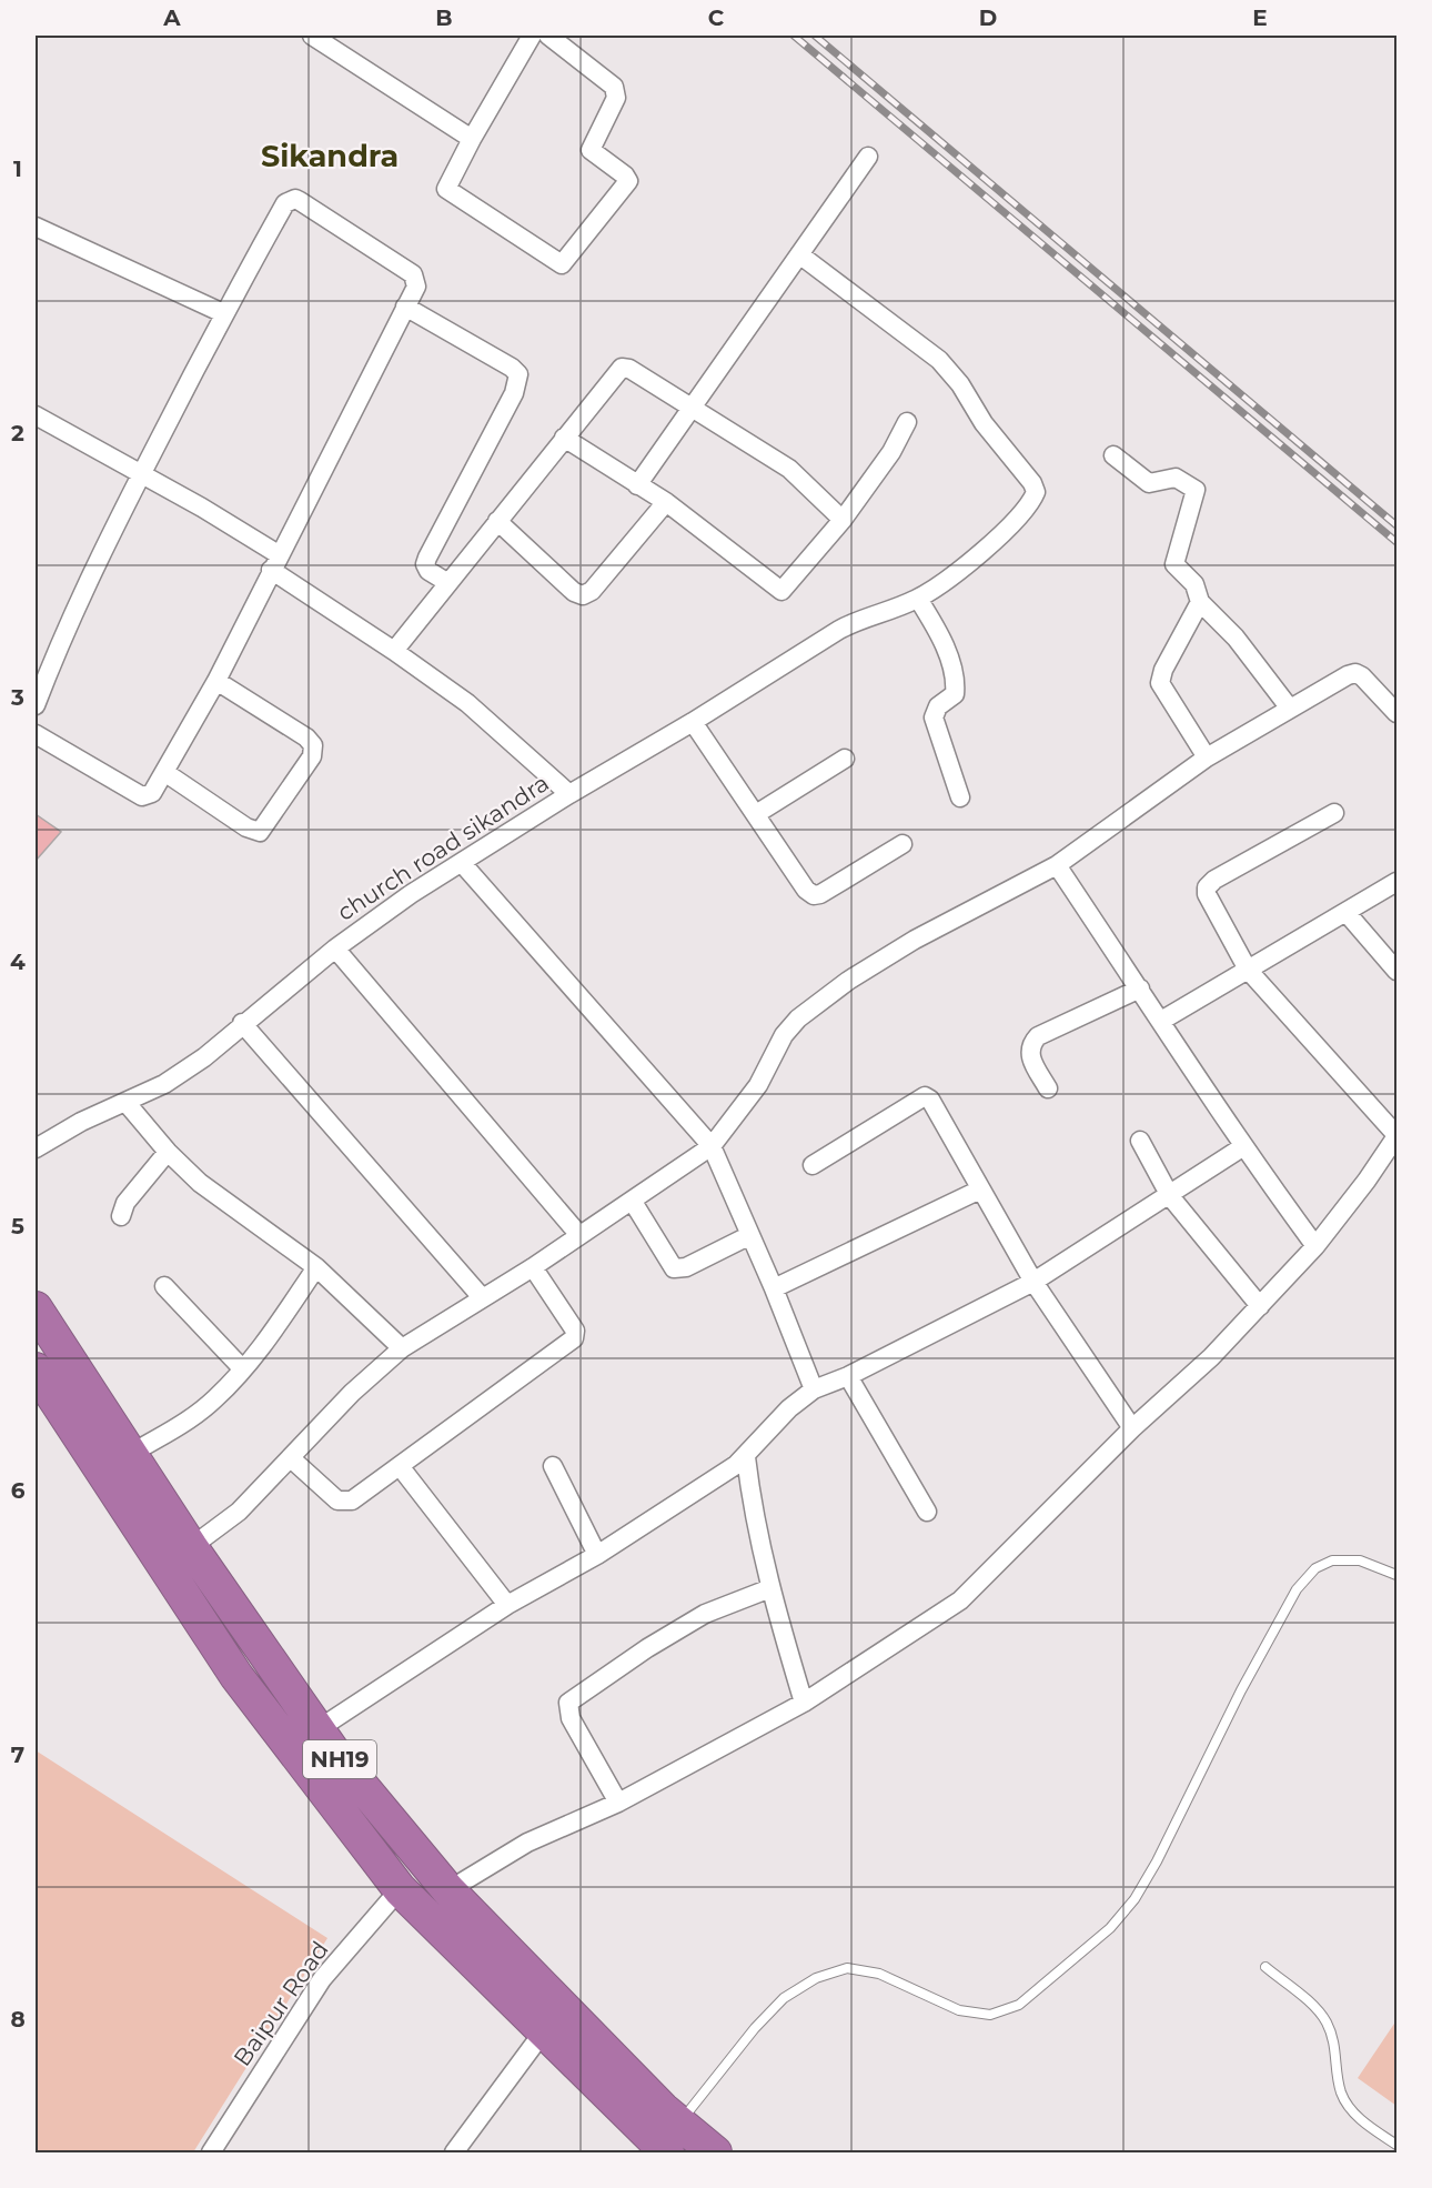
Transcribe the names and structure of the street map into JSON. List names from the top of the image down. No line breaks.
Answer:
{"streets":{"highway":["NH19"],"street":["church road sikandra","Baipur Road"]},"crossings":[["NH19","Baipur Road"]],"districts":["Sikandra"],"grid":{"columns":["A","B","C","D","E"],"rows":["1","2","3","4","5","6","7","8"]}}
